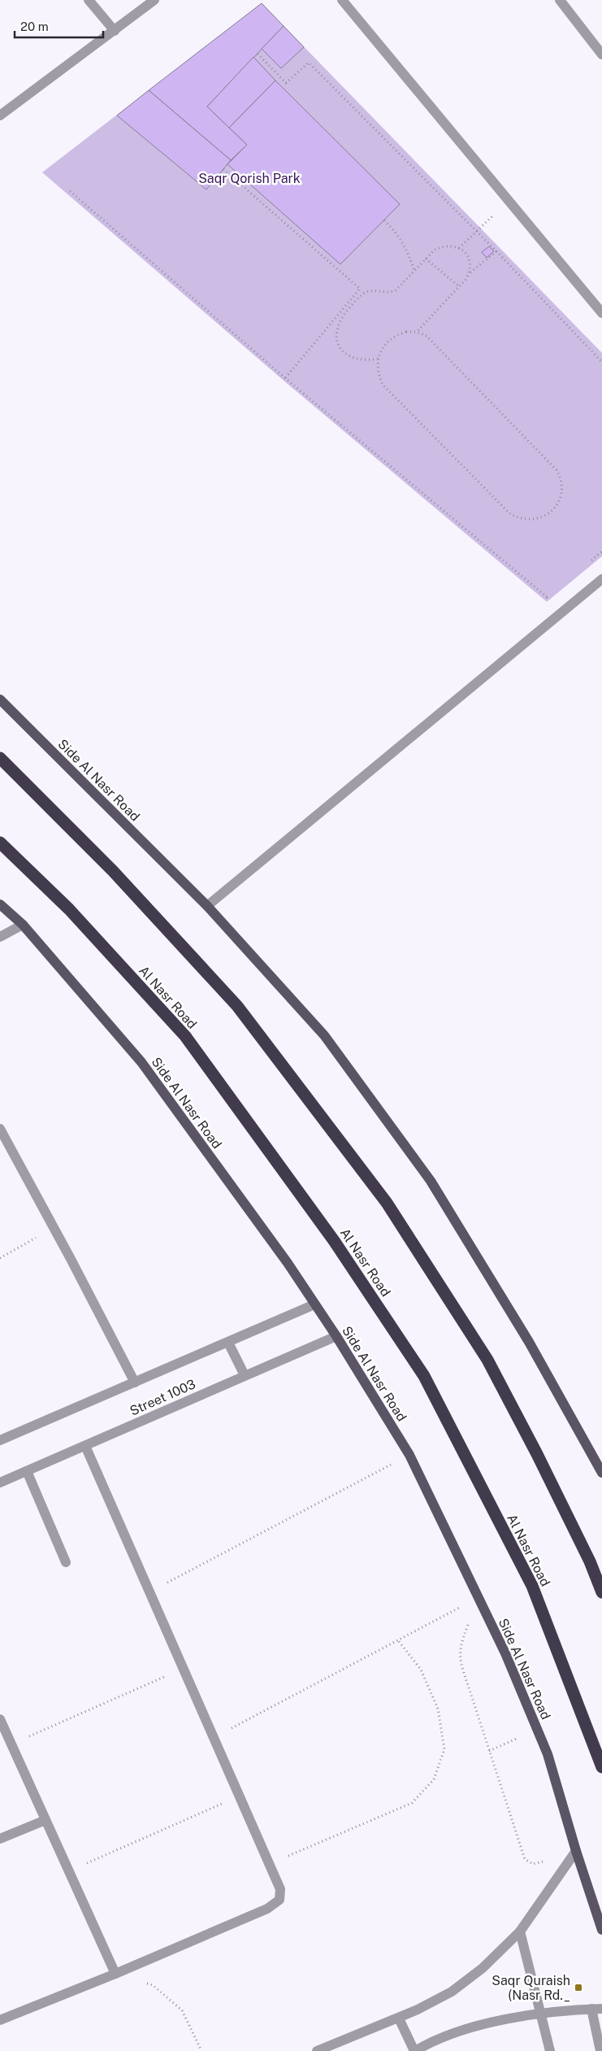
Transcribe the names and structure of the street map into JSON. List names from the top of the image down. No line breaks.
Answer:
{"streets":{"highway":["Al Nasr Road"],"main road":["Side Al Nasr Road"],"street":["Street 1003"]},"crossings":[["Side Al Nasr Road","Street 1003"]],"parks":["Saqr Qorish Park"],"places":{"transit":["Saqr Quraish (Nasr Rd._"]},"scale_bar":"20 m"}
